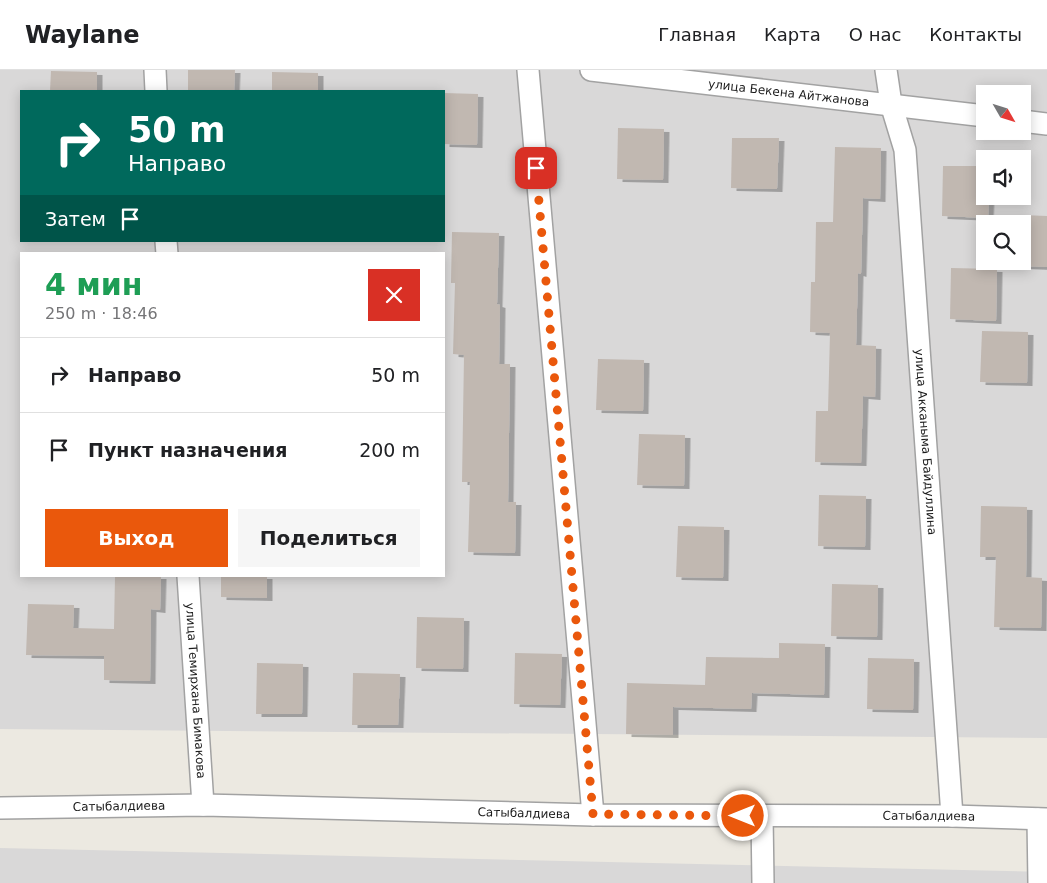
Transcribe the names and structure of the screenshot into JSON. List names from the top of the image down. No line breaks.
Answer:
{"streets":{"street":["улица Бекена Айтжанова","улица Акканыма Байдуллина","улица Темирхана Бимакова","Сатыбалдиева"]},"crossings":[["улица Бекена Айтжанова","улица Акканыма Байдуллина"],["улица Акканыма Байдуллина","Сатыбалдиева"],["улица Темирхана Бимакова","Сатыбалдиева"]],"north":"bottom right","page":{"header":"Waylane","nav":["Главная","Карта","О нас","Контакты"],"turn":["50 m","Направо"],"then":"Затем","heading":["4 мин","250 m · 18:46"],"list":[{"name":"Направо","value":"50 m"},{"name":"Пункт назначения","value":"200 m"}],"buttons":["Выход","Поделиться"]}}
